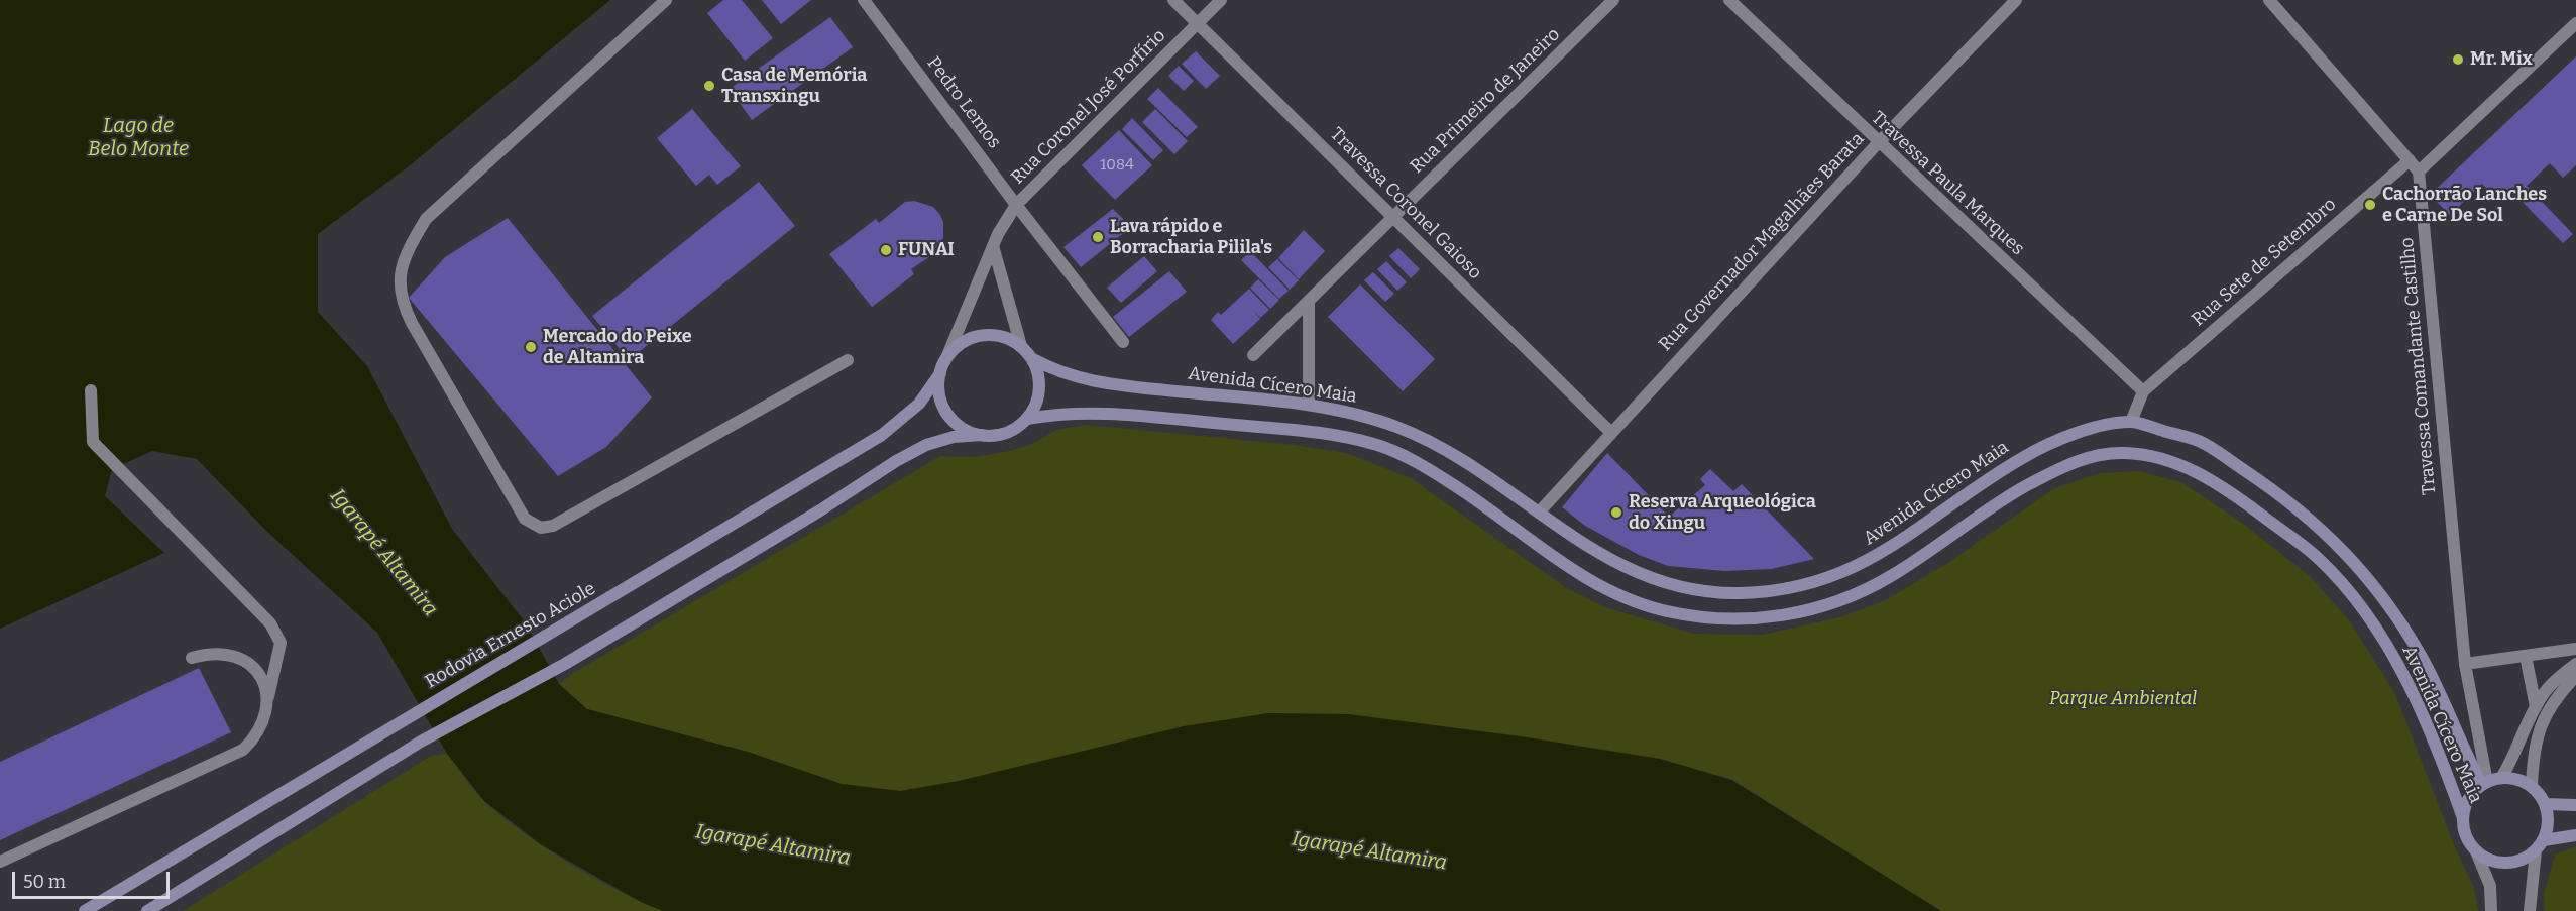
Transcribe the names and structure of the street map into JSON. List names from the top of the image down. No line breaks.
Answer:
{"streets":{"main road":["Avenida Cícero Maia","Rodovia Ernesto Aciole"],"street":["Rua Primeiro de Janeiro","Pedro Lemos","Rua Coronel José Porfírio","Travessa Paula Marques","Travessa Coronel Gaioso","Rua Governador Magalhães Barata","Rua Sete de Setembro","Travessa Comandante Castilho"]},"crossings":[["Rua Primeiro de Janeiro","Travessa Coronel Gaioso"],["Pedro Lemos","Rua Coronel José Porfírio"],["Rua Coronel José Porfírio","Travessa Coronel Gaioso"],["Rua Coronel José Porfírio","Avenida Cícero Maia"],["Rua Coronel José Porfírio","Rodovia Ernesto Aciole"],["Travessa Paula Marques","Rua Governador Magalhães Barata"],["Travessa Paula Marques","Rua Sete de Setembro"],["Travessa Coronel Gaioso","Rua Governador Magalhães Barata"],["Rua Governador Magalhães Barata","Avenida Cícero Maia"],["Travessa Comandante Castilho","Avenida Cícero Maia"],["Avenida Cícero Maia","Rodovia Ernesto Aciole"]],"water":["Lago de Belo Monte","Igarapé Altamira"],"parks":["Parque Ambiental"],"places":["Mr. Mix","Casa de Memória Transxingu","Cachorrão Lanches e Carne De Sol","Lava rápido e Borracharia Pilila's","FUNAI","Mercado do Peixe de Altamira","Reserva Arqueológica do Xingu"],"house_numbers":["1084"],"scale_bar":"50 m"}
